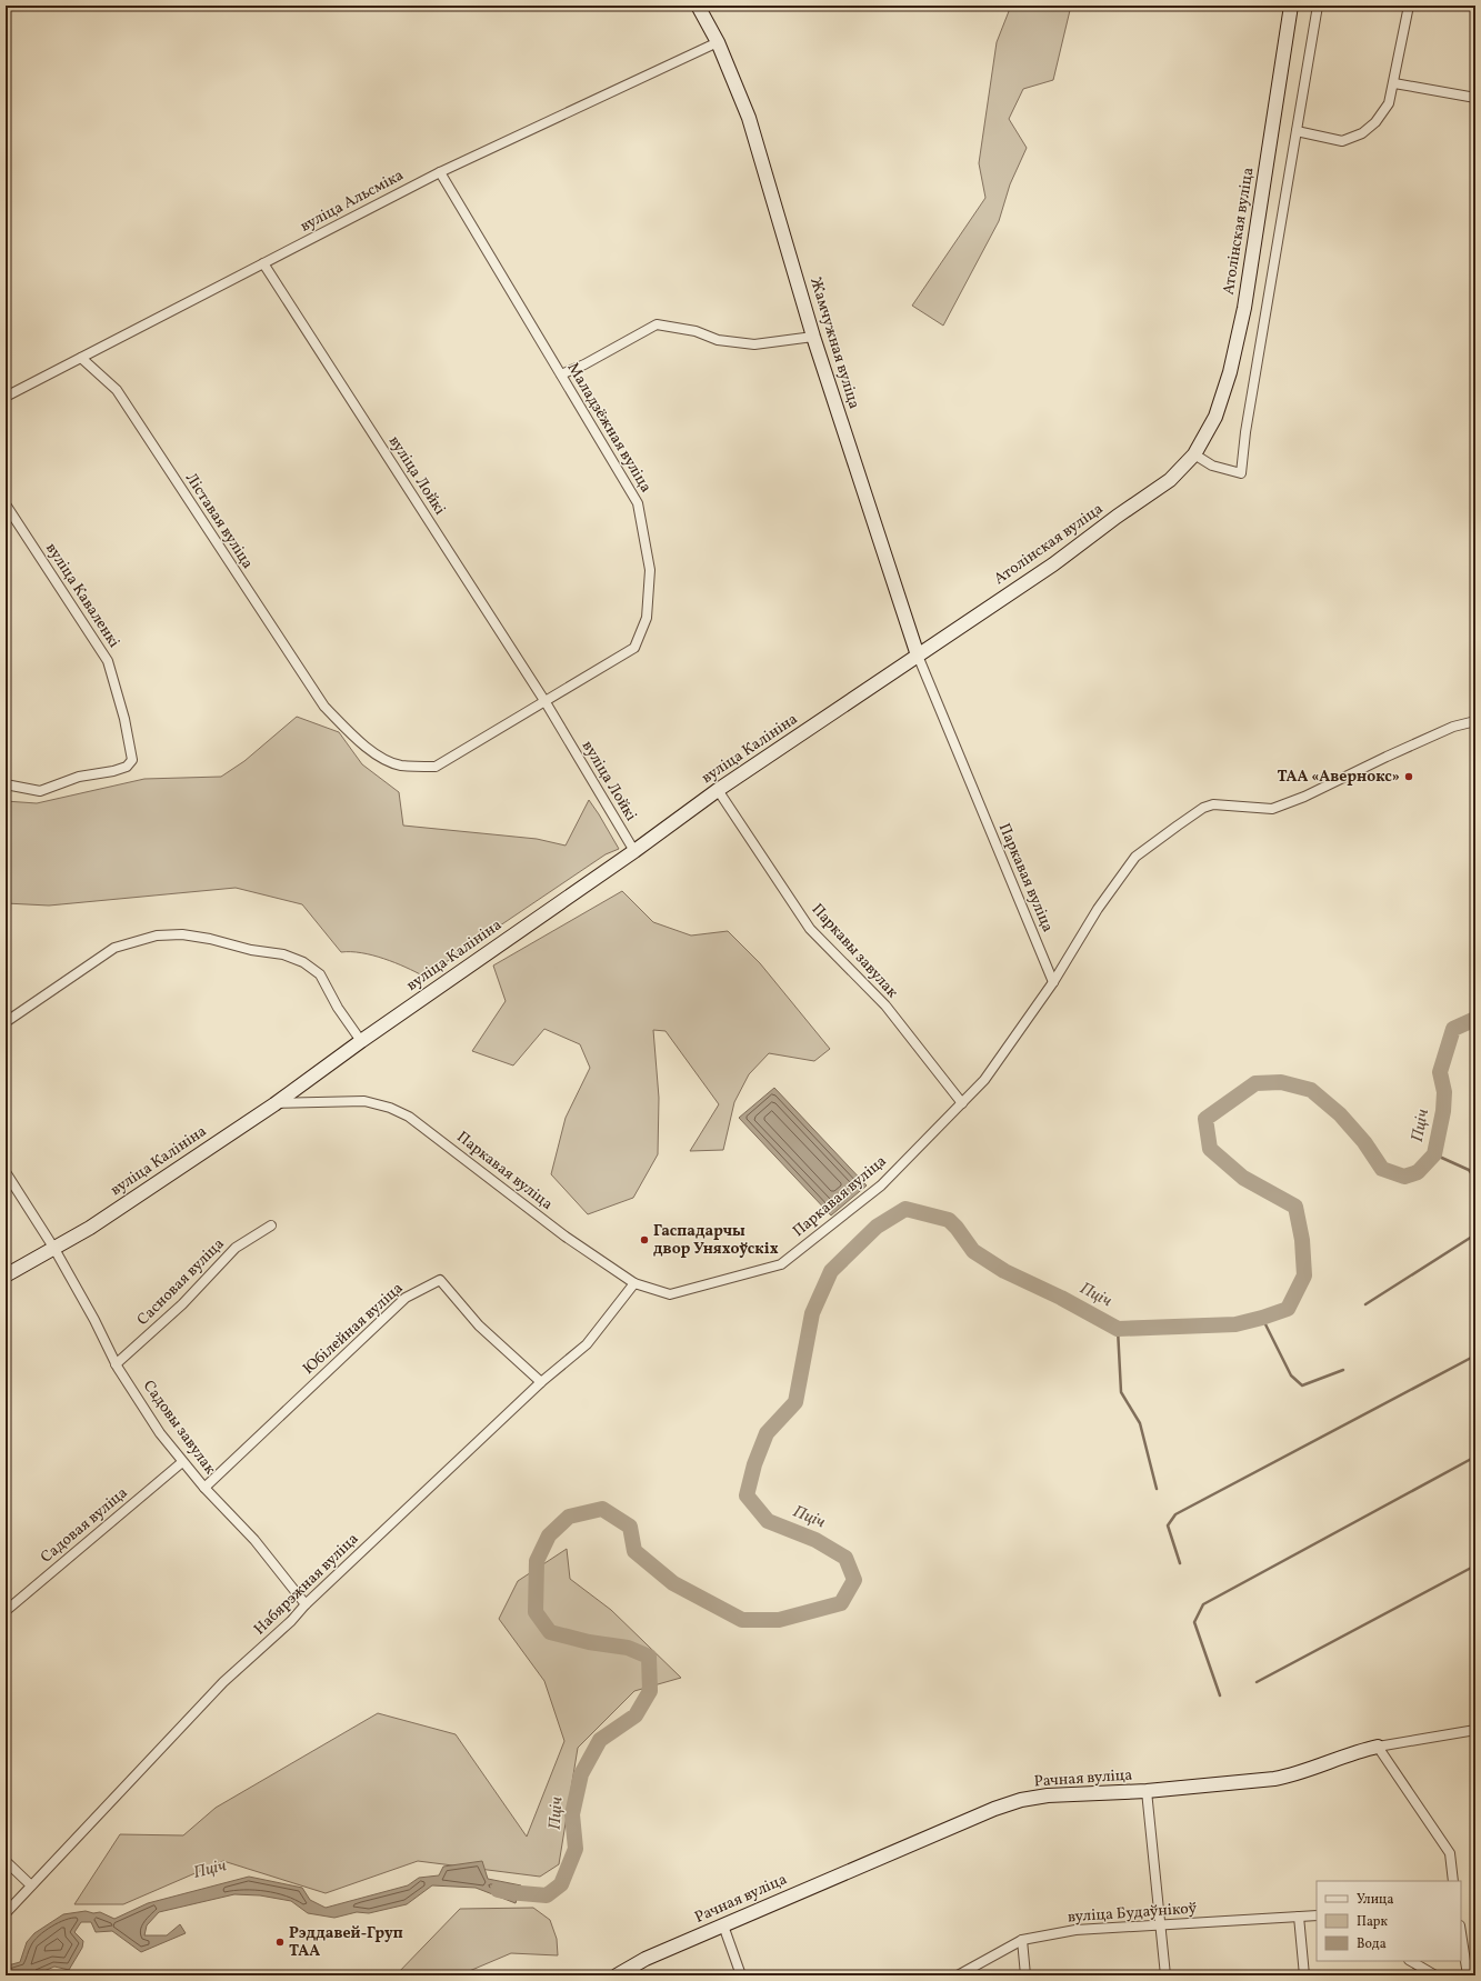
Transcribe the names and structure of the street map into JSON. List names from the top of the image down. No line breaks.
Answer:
{"streets":{"street":["вуліца Альсміка","Атолінская вуліца","Жамчужная вуліца","Маладзёжная вуліца","вуліца Лойкі","Ліставая вуліца","вуліца Каваленкі","вуліца Калініна","Паркавая вуліца","Паркавы завулак","Сасновая вуліца","Юбілейная вуліца","Садовы завулак","Садовая вуліца","Набярэжная вуліца","Рачная вуліца","вуліца Будаўнікоў"]},"crossings":[["вуліца Альсміка","Жамчужная вуліца"],["вуліца Альсміка","Маладзёжная вуліца"],["вуліца Альсміка","вуліца Лойкі"],["вуліца Альсміка","Ліставая вуліца"],["Атолінская вуліца","Жамчужная вуліца"],["Атолінская вуліца","вуліца Калініна"],["Атолінская вуліца","Паркавая вуліца"],["Жамчужная вуліца","вуліца Калініна"],["Жамчужная вуліца","Паркавая вуліца"],["Маладзёжная вуліца","вуліца Лойкі"],["Маладзёжная вуліца","Ліставая вуліца"],["вуліца Лойкі","Ліставая вуліца"],["вуліца Лойкі","вуліца Калініна"],["вуліца Калініна","Паркавая вуліца"],["вуліца Калініна","Паркавы завулак"],["вуліца Калініна","Садовы завулак"],["Паркавая вуліца","Паркавы завулак"],["Паркавая вуліца","Набярэжная вуліца"],["Сасновая вуліца","Садовы завулак"],["Юбілейная вуліца","Садовы завулак"],["Юбілейная вуліца","Набярэжная вуліца"],["Садовы завулак","Садовая вуліца"],["Садовы завулак","Набярэжная вуліца"]],"water":["Пціч"],"places":["ТАА «Авернокс»","Гаспадарчы двор Уняхоўскіх","Рэддавей-Груп ТАА"],"legend":["Улица","Парк","Вода"]}
